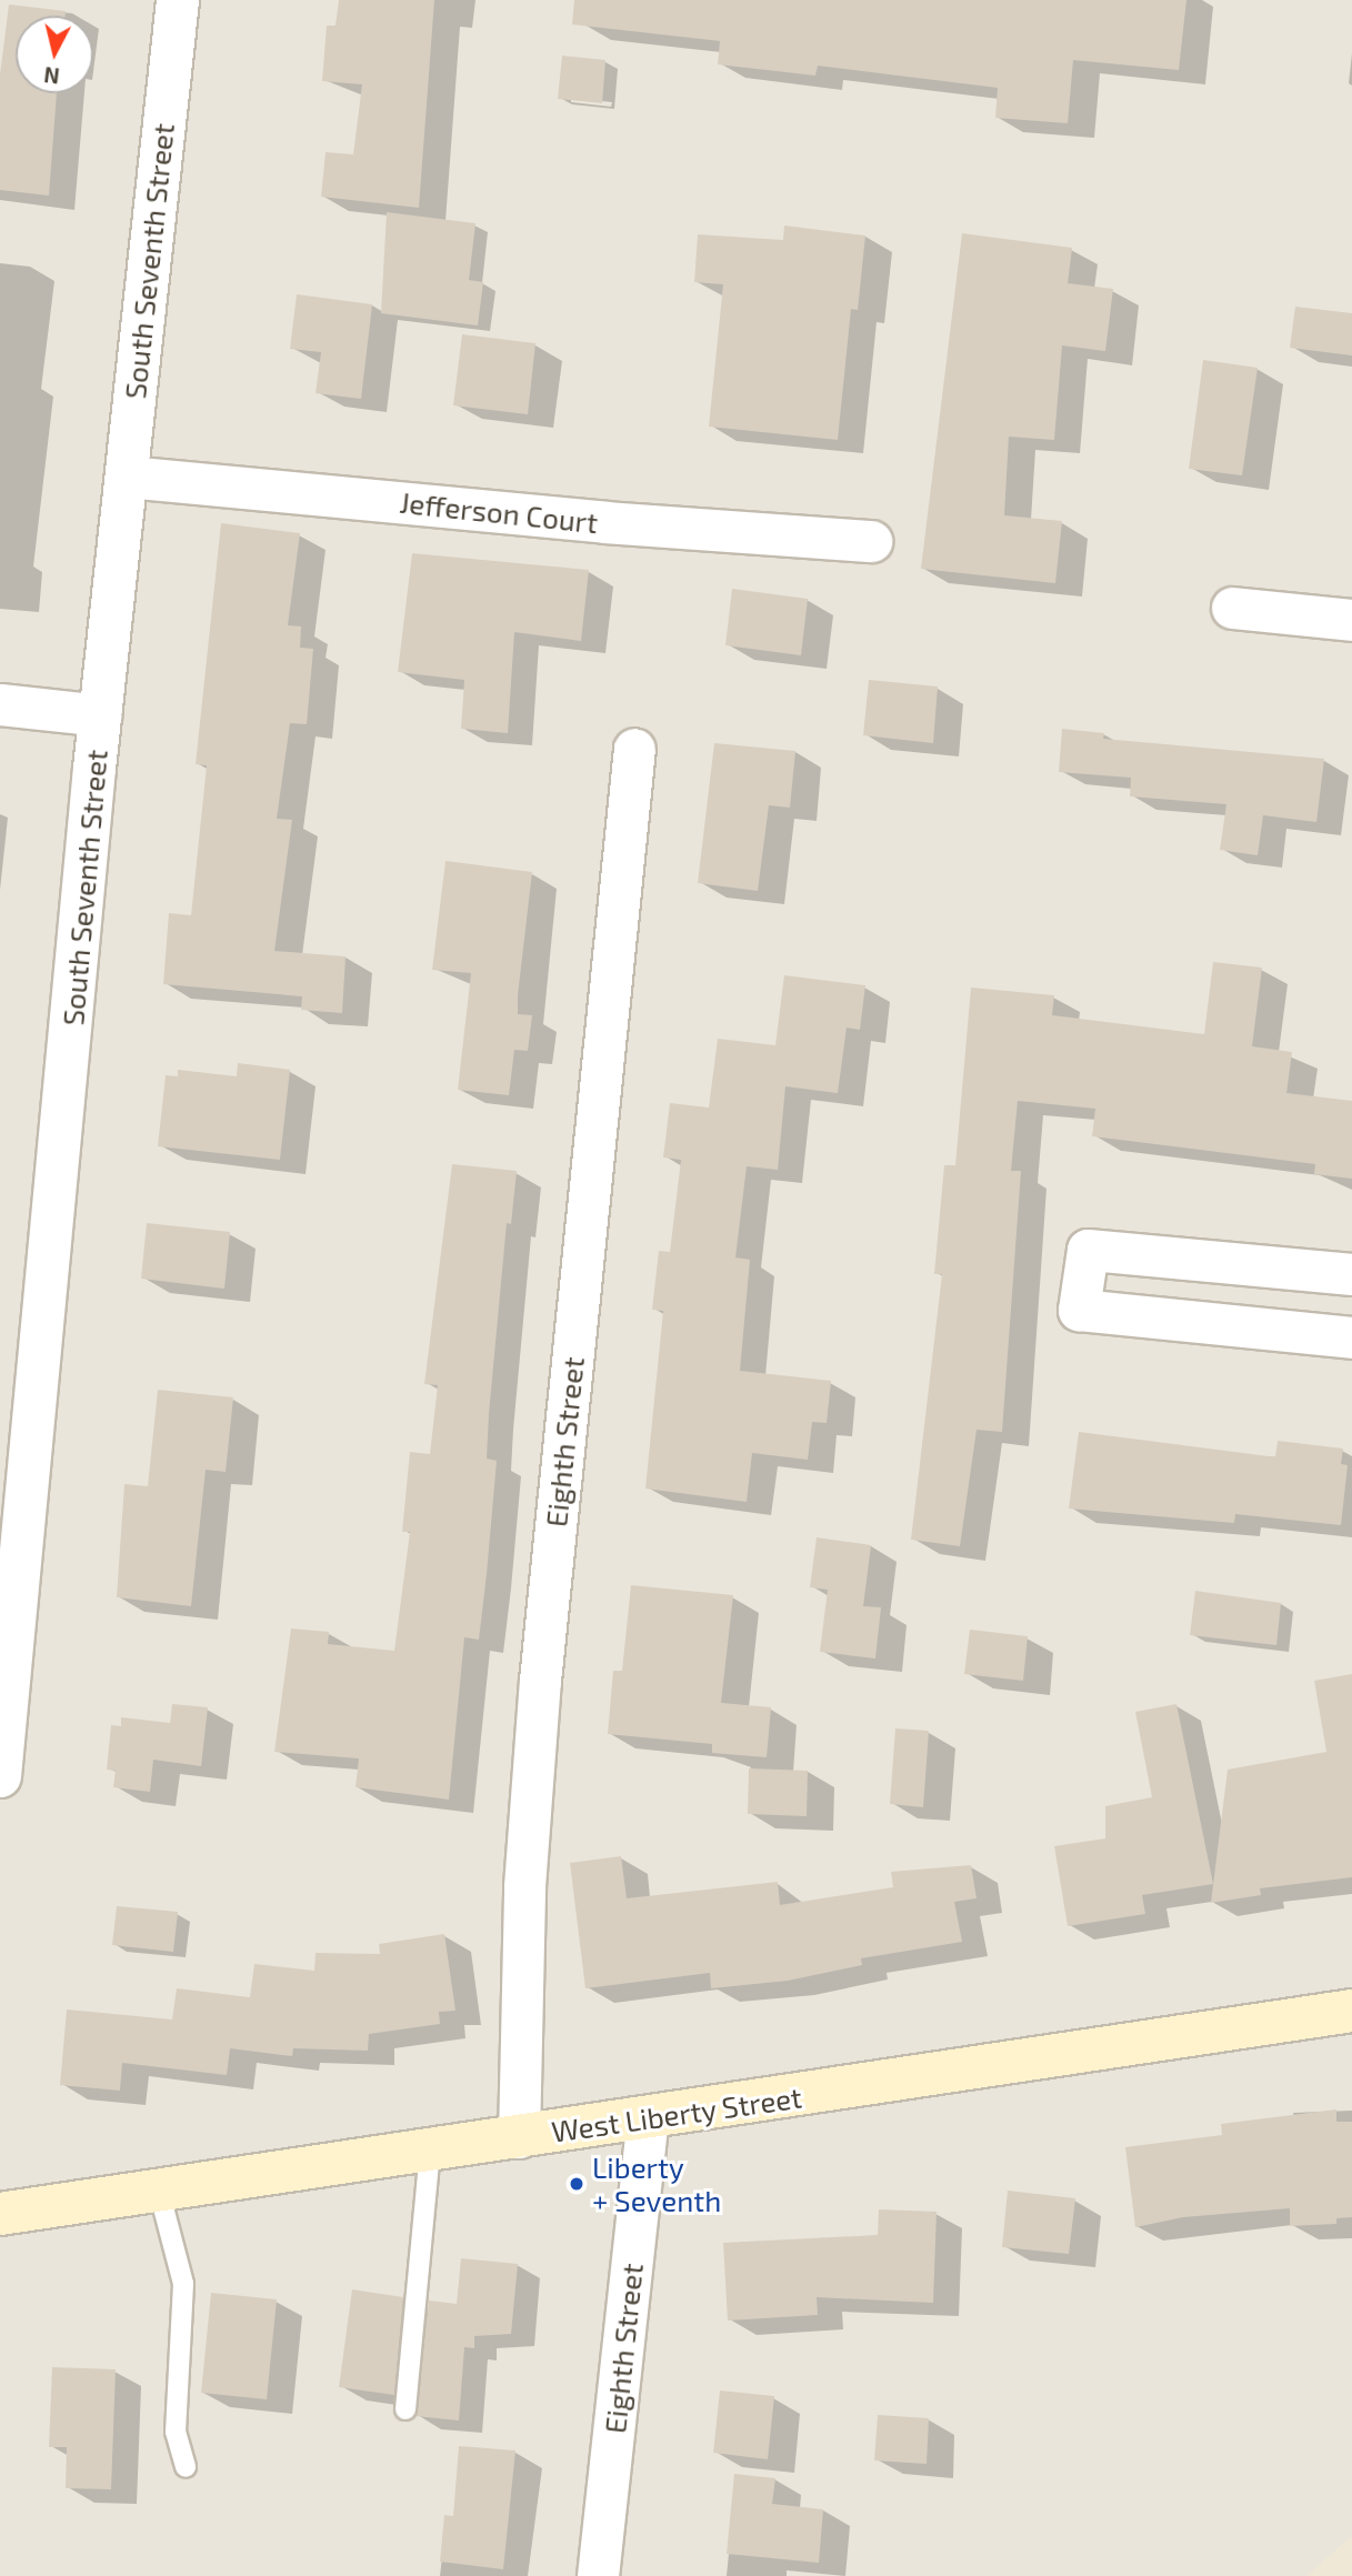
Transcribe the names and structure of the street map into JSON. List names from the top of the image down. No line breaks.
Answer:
{"streets":{"main road":["West Liberty Street"],"street":["South Seventh Street","Jefferson Court","Eighth Street"]},"crossings":[["South Seventh Street","Jefferson Court"],["Eighth Street","West Liberty Street"]],"places":["Liberty + Seventh"],"north":"bottom"}
